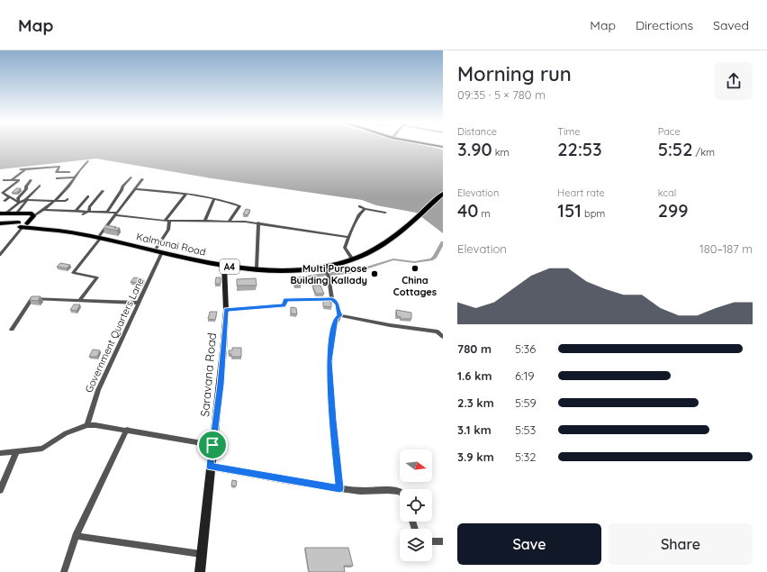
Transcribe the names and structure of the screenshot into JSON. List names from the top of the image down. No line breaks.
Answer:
{"streets":{"highway":["Kalmunai Road","A4"],"street":["Government Quarters Lane","Saravana Road"]},"crossings":[["Kalmunai Road","A4"],["Kalmunai Road","Government Quarters Lane"],["Kalmunai Road","Saravana Road"]],"places":["China Cottages","Multi Purpose Building Kallady"],"north":"right","page":{"header":"Map","nav":["Map","Directions","Saved"],"heading":["Morning run","09:35 · 5 × 780 m"],"stats":[["Distance","3.90 km"],["Time","22:53"],["Pace","5:52 /km"],["Elevation","40 m"],["Heart rate","151 bpm"],["kcal","299"]],"chart":["Elevation","180–187 m"],"list":[{"name":"780 m","note":"5:36"},{"name":"1.6 km","note":"6:19"},{"name":"2.3 km","note":"5:59"},{"name":"3.1 km","note":"5:53"},{"name":"3.9 km","note":"5:32"}],"buttons":["Save","Share"]}}
